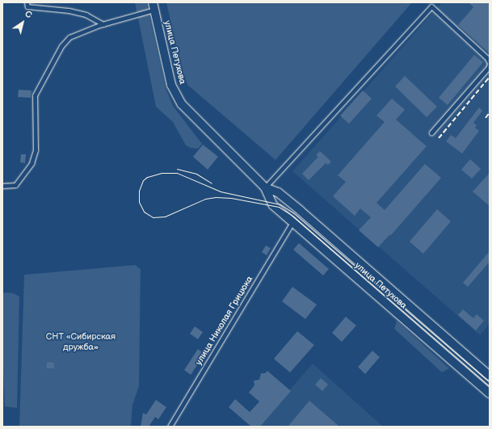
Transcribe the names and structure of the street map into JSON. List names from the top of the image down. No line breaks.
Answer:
{"streets":{"highway":["улица Петухова"],"street":["улица Николая Грицюка"]},"crossings":[["улица Петухова","улица Николая Грицюка"]],"parks":["СНТ «Сибирская дружба»"],"north":"top right"}
